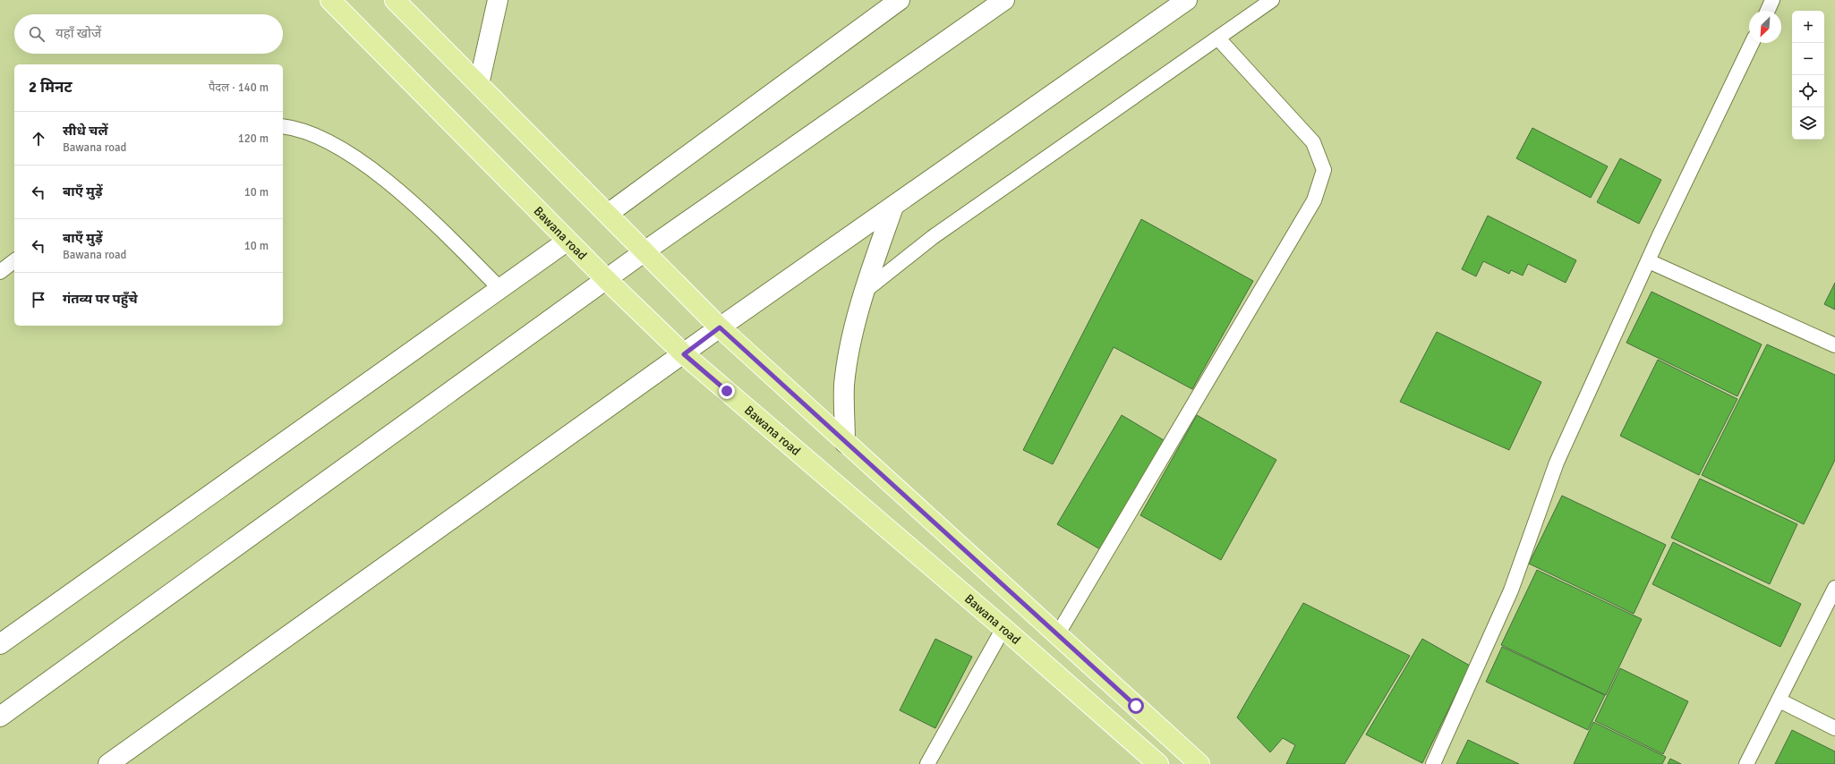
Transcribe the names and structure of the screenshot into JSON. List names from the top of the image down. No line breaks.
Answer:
{"streets":{"main road":["Bawana road"]},"north":"bottom left","page":{"map_buttons":["+","−"],"search":"यहाँ खोजें","heading":["2 मिनट","पैदल · 140 m"],"list":[["सीधे चलें","Bawana road","120 m"],["बाएँ मुड़ें","10 m"],["बाएँ मुड़ें","Bawana road","10 m"],"गंतव्य पर पहुँचे"]}}
